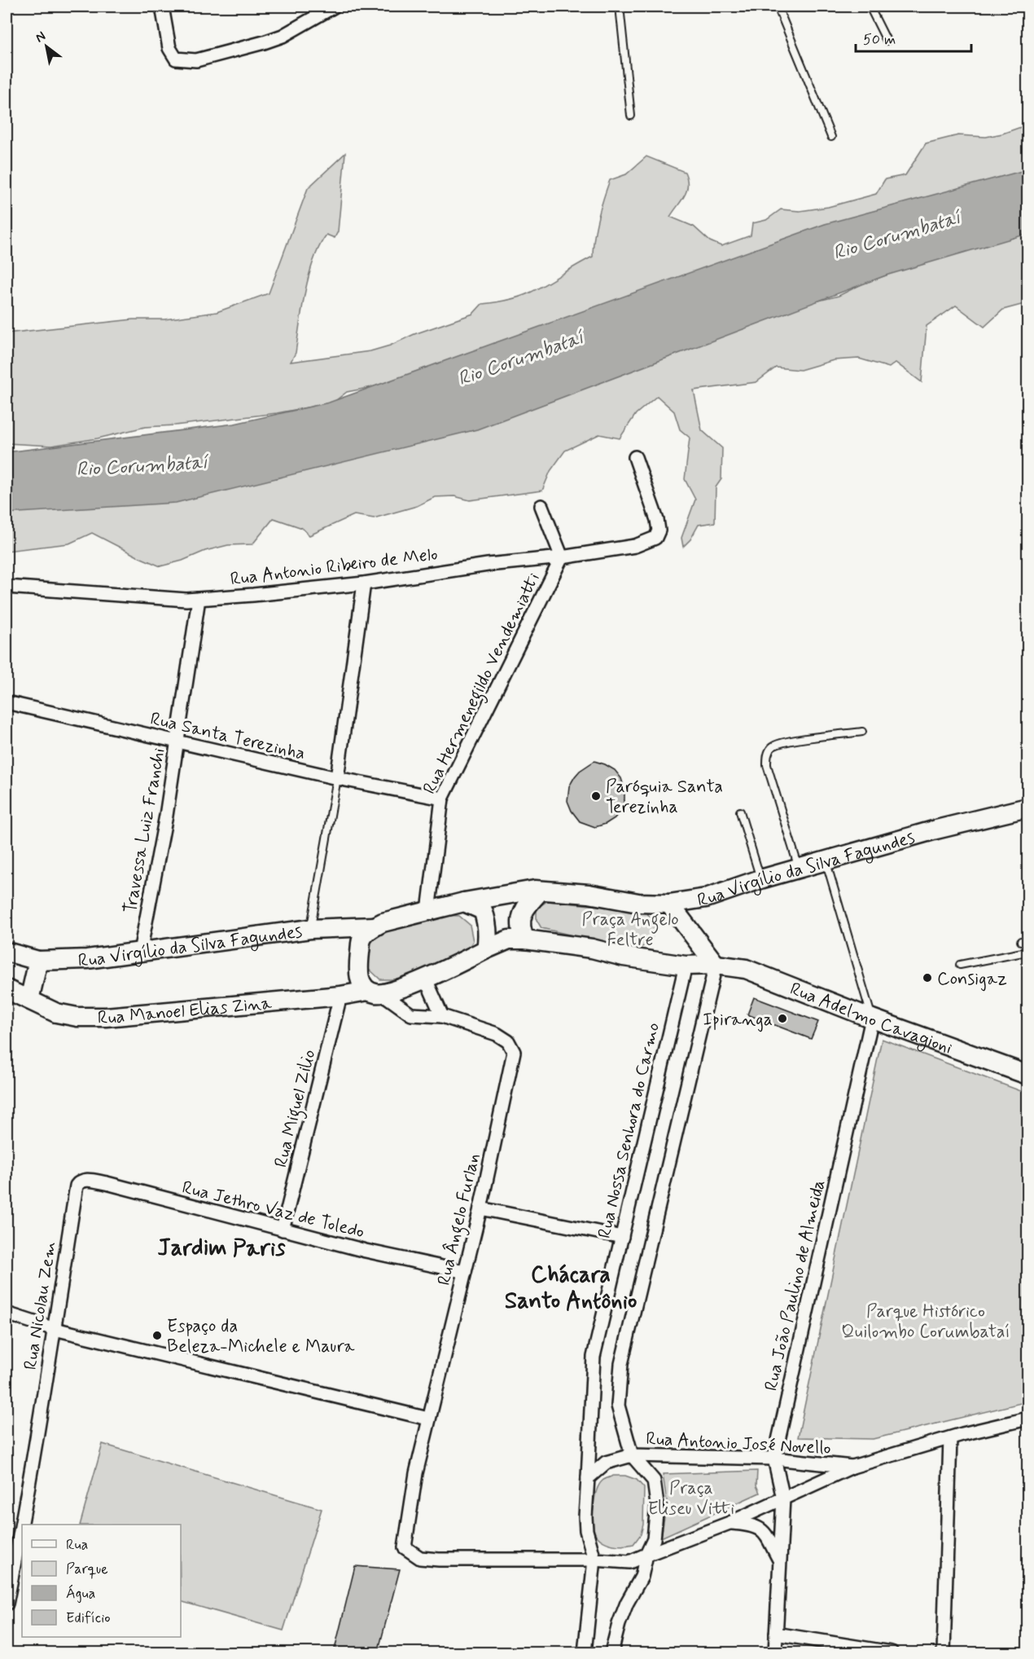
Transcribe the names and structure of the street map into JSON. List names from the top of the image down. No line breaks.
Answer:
{"streets":{"street":["Rua Antonio Ribeiro de Melo","Rua Hermenegildo Vendemiatti","Rua Santa Terezinha","Travessa Luiz Franchi","Rua Virgílio da Silva Fagundes","Rua Manoel Elias Zina","Rua Adelmo Cavagioni","Rua Miguel Zilio","Rua Nossa Senhora do Carmo","Rua Jethro Vaz de Toledo","Rua Ângelo Furlan","Rua João Paulino de Almeida","Rua Nicolau Zem","Rua Antonio José Novello"]},"crossings":[["Rua Antonio Ribeiro de Melo","Rua Hermenegildo Vendemiatti"],["Rua Antonio Ribeiro de Melo","Travessa Luiz Franchi"],["Rua Hermenegildo Vendemiatti","Rua Santa Terezinha"],["Rua Hermenegildo Vendemiatti","Rua Virgílio da Silva Fagundes"],["Rua Santa Terezinha","Travessa Luiz Franchi"],["Travessa Luiz Franchi","Rua Virgílio da Silva Fagundes"],["Rua Manoel Elias Zina","Rua Adelmo Cavagioni"],["Rua Manoel Elias Zina","Rua Miguel Zilio"],["Rua Adelmo Cavagioni","Rua Nossa Senhora do Carmo"],["Rua Adelmo Cavagioni","Rua João Paulino de Almeida"],["Rua Miguel Zilio","Rua Jethro Vaz de Toledo"],["Rua Nossa Senhora do Carmo","Rua Ângelo Furlan"],["Rua Nossa Senhora do Carmo","Rua Antonio José Novello"],["Rua Jethro Vaz de Toledo","Rua Ângelo Furlan"],["Rua Jethro Vaz de Toledo","Rua Nicolau Zem"],["Rua Ângelo Furlan","Rua Antonio José Novello"],["Rua João Paulino de Almeida","Rua Antonio José Novello"]],"districts":["Jardim Paris","Chácara Santo Antônio"],"water":["Rio Corumbataí"],"parks":["Praça Angelo Feltre","Parque Histórico Quilombo Corumbataí","Praça Eliseu Vitti"],"places":["Paróquia Santa Terezinha","Consigaz","Ipiranga","Espaço da Beleza-Michele e Maura"],"legend":["Rua","Parque","Água","Edifício"],"scale_bar":"50 m","north":"top left"}
